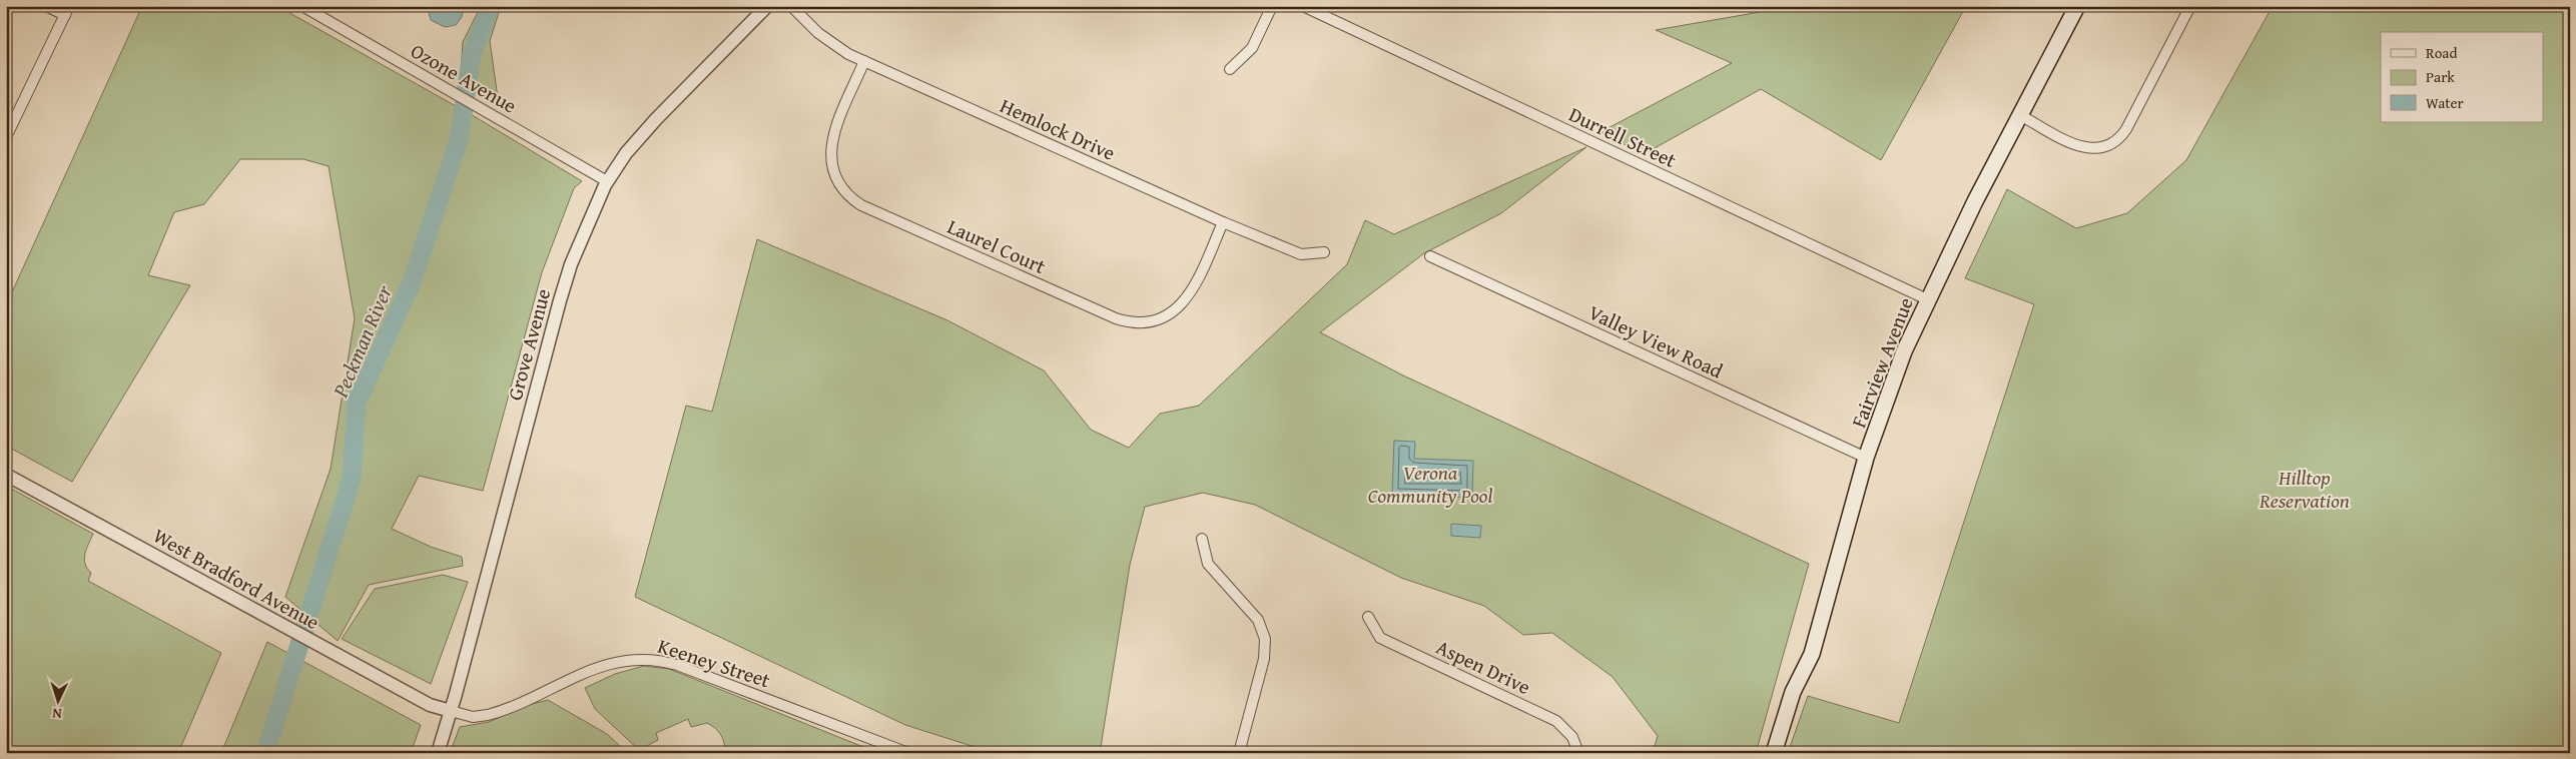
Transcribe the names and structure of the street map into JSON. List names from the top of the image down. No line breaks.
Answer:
{"streets":{"main road":["Fairview Avenue"],"street":["Ozone Avenue","Hemlock Drive","Durrell Street","Laurel Court","Valley View Road","Grove Avenue","West Bradford Avenue","Keeney Street","Aspen Drive"]},"crossings":[["Ozone Avenue","Grove Avenue"],["Hemlock Drive","Laurel Court"],["Durrell Street","Fairview Avenue"],["Valley View Road","Fairview Avenue"],["Grove Avenue","West Bradford Avenue"],["Grove Avenue","Keeney Street"],["West Bradford Avenue","Keeney Street"]],"water":["Peckman River"],"parks":["Verona Community Pool","Hilltop Reservation"],"legend":["Road","Park","Water"],"north":"bottom"}
